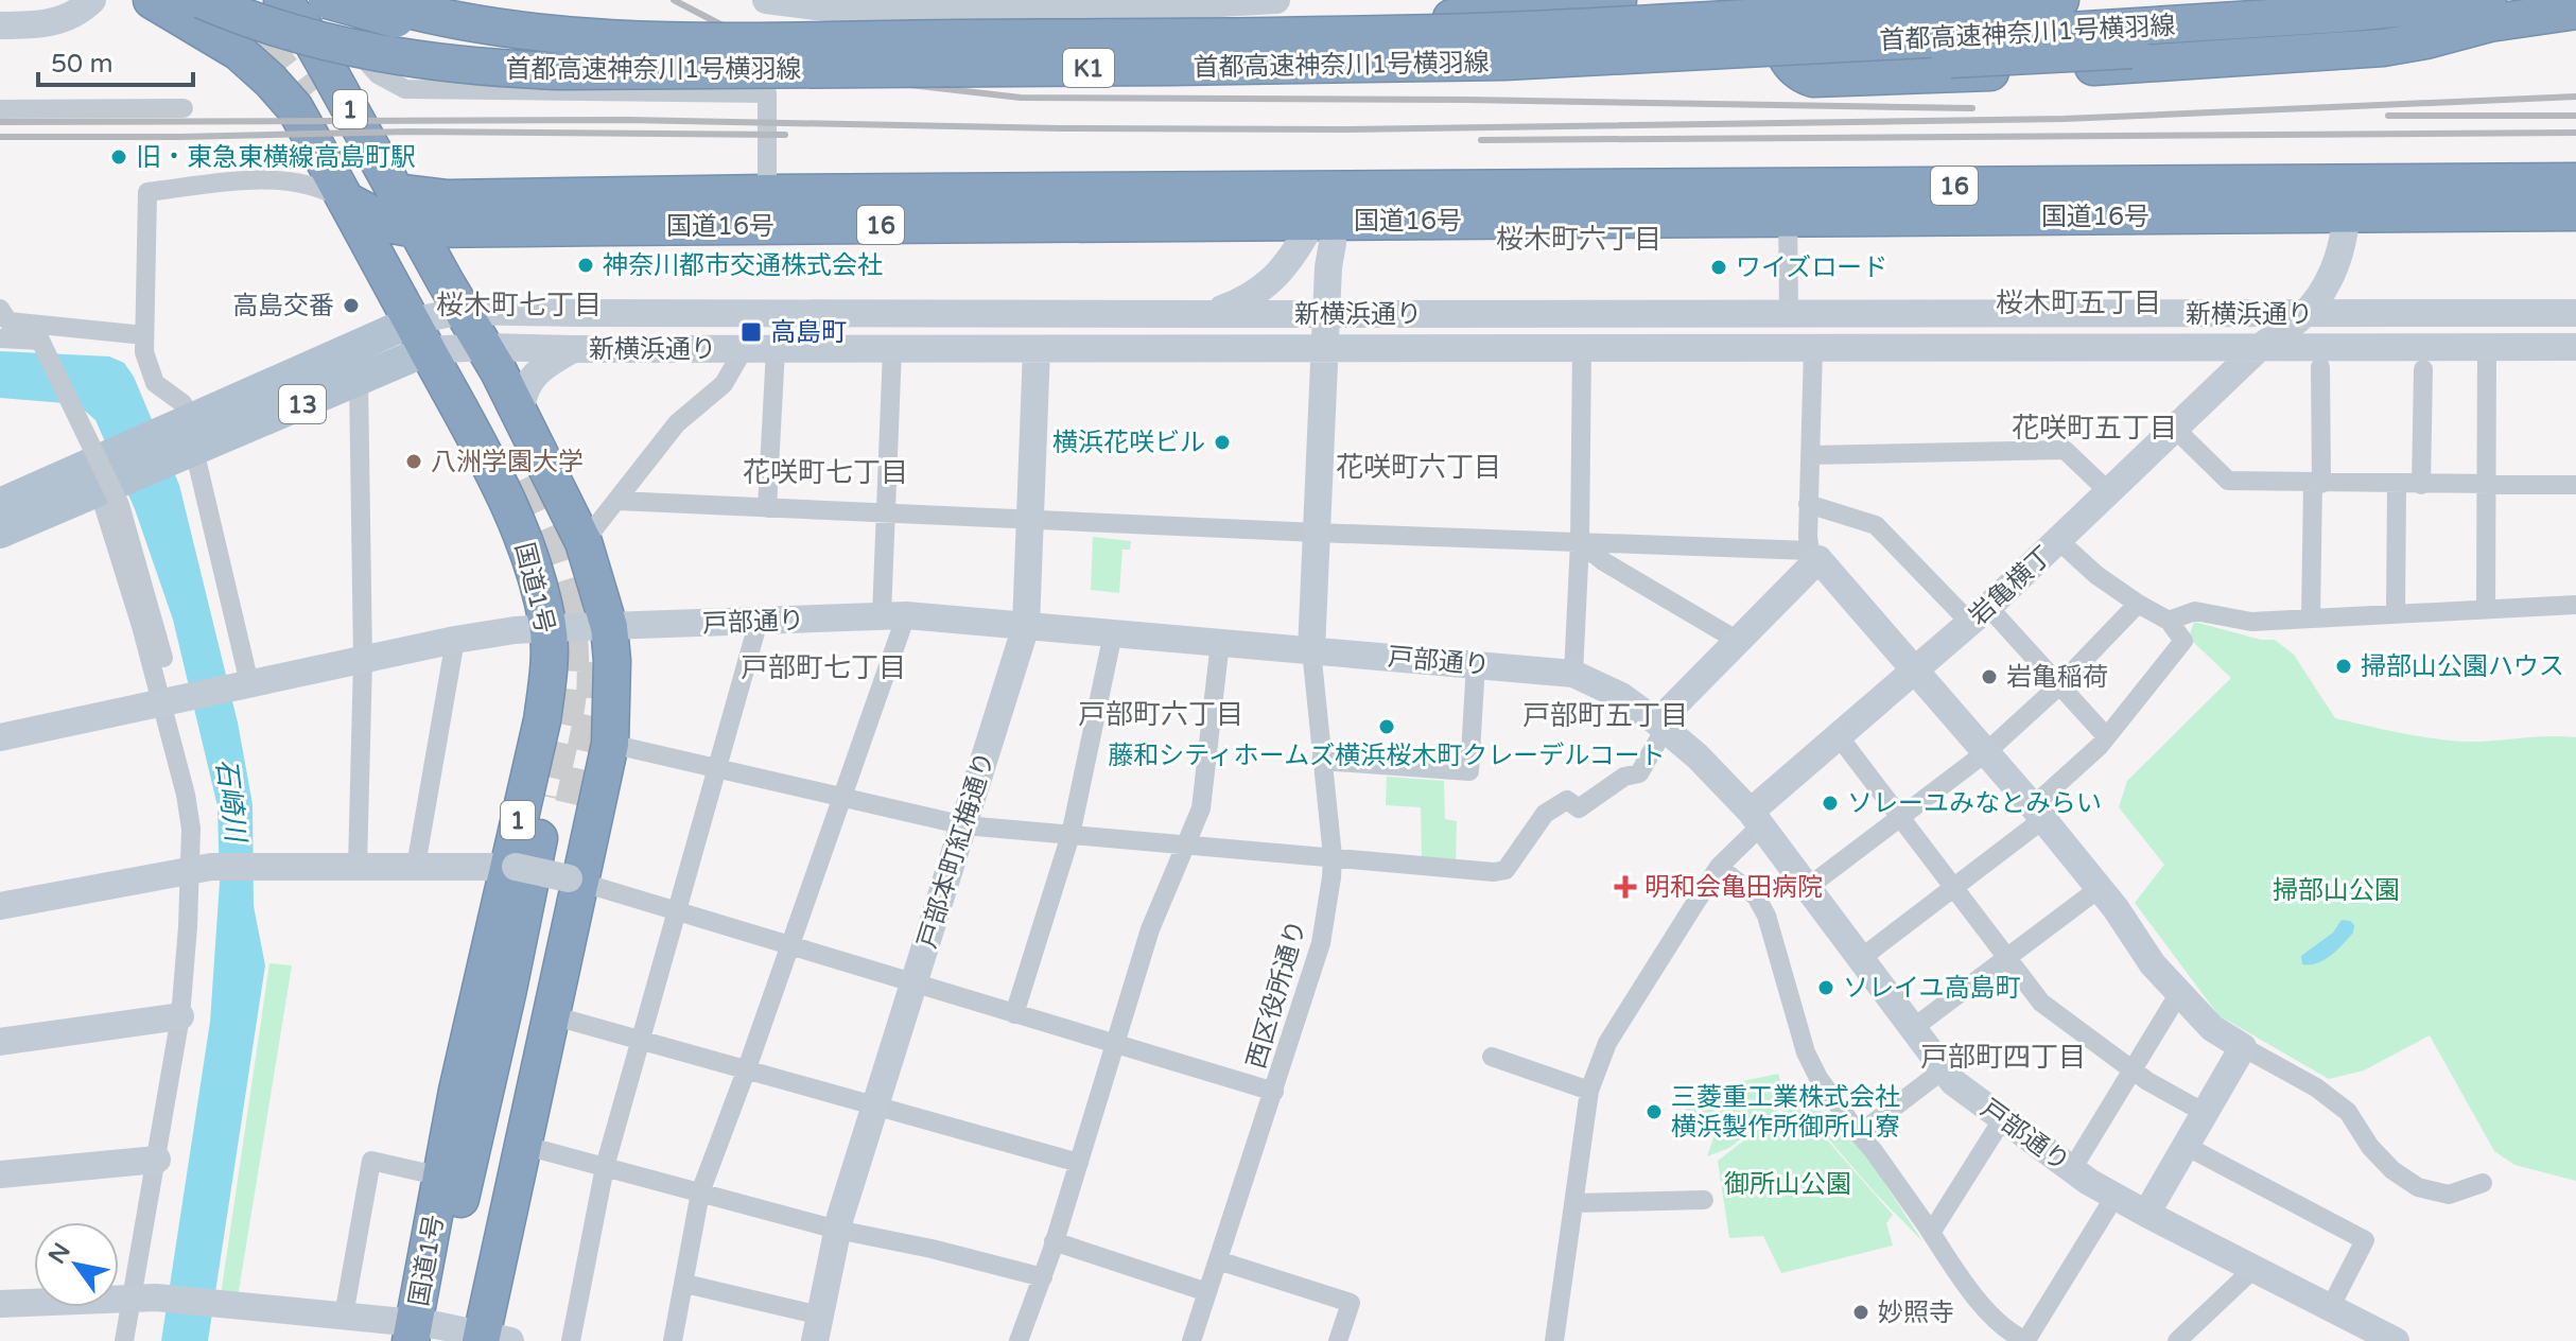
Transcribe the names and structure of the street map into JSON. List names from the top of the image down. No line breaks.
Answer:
{"streets":{"highway":["首都高速神奈川1号横羽線","K1","1","16","国道16号","国道1号"],"main road":["新横浜通り","13"],"street":["岩亀横丁","戸部通り","戸部本町紅梅通り","西区役所通り"]},"crossings":[["1","国道16号"],["1","新横浜通り"],["1","国道1号"],["1","戸部通り"],["国道16号","岩亀横丁"],["国道16号","国道1号"],["新横浜通り","13"],["新横浜通り","岩亀横丁"],["新横浜通り","国道1号"],["新横浜通り","戸部本町紅梅通り"],["岩亀横丁","戸部通り"],["国道1号","戸部通り"],["戸部通り","戸部本町紅梅通り"],["戸部通り","西区役所通り"]],"districts":["桜木町六丁目","桜木町五丁目","桜木町七丁目","花咲町五丁目","花咲町六丁目","花咲町七丁目","戸部町七丁目","戸部町六丁目","戸部町五丁目","戸部町四丁目"],"water":["石崎川"],"parks":["掃部山公園","御所山公園"],"places":{"other":["旧・東急東横線高島町駅","神奈川都市交通株式会社","ワイズロード","高島交番","横浜花咲ビル","八洲学園大学","掃部山公園ハウス","岩亀稲荷","藤和シティホームズ横浜桜木町クレーデルコート","ソレーユみなとみらい","ソレイユ高島町","三菱重工業株式会社 横浜製作所御所山寮","妙照寺"],"transit":["高島町"],"health":["明和会亀田病院"]},"scale_bar":"50 m","north":"top left"}
